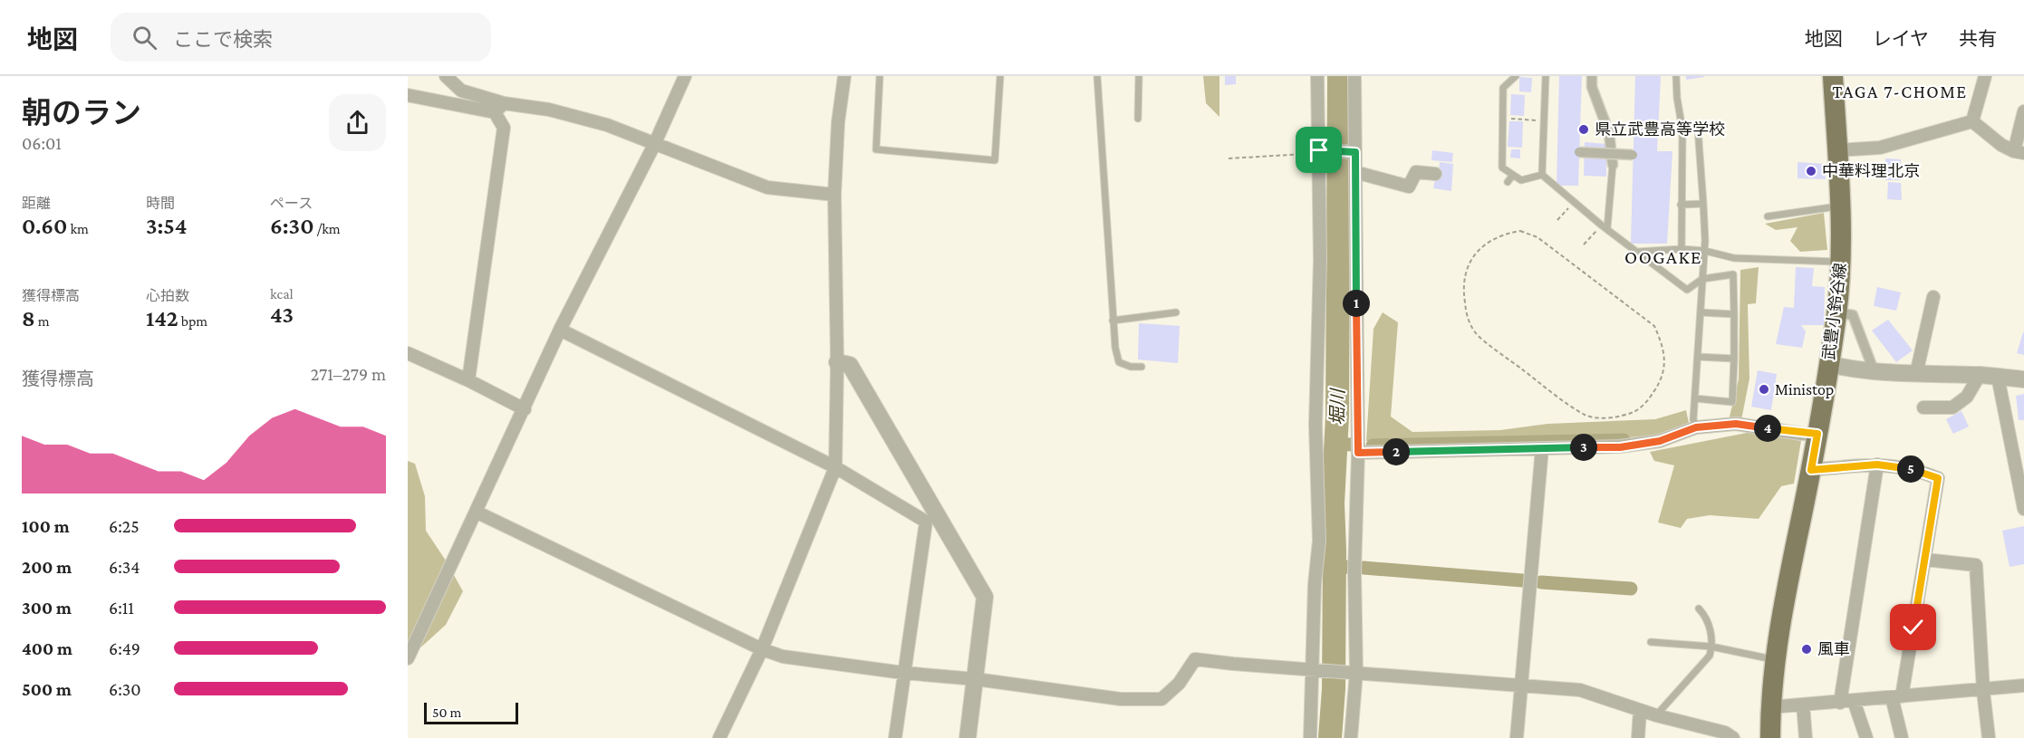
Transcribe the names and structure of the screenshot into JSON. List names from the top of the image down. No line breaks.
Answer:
{"streets":{"main road":["武豊小鈴谷線"]},"districts":["TAGA 7-CHOME","OOGAKE"],"water":["堀川"],"places":["県立武豊高等学校","中華料理北京","Ministop","風車"],"scale_bar":"50 m","page":{"header":"地図","search":"ここで検索","nav":["地図","レイヤ","共有"],"heading":["朝のラン","06:01"],"stats":[["距離","0.60 km"],["時間","3:54"],["ペース","6:30 /km"],["獲得標高","8 m"],["心拍数","142 bpm"],["kcal","43"]],"pins":["1","4","3","2","5"],"chart":["獲得標高","271–279 m"],"list":[{"name":"100 m","note":"6:25"},{"name":"200 m","note":"6:34"},{"name":"300 m","note":"6:11"},{"name":"400 m","note":"6:49"},{"name":"500 m","note":"6:30"}],"scale":"50 m"}}
